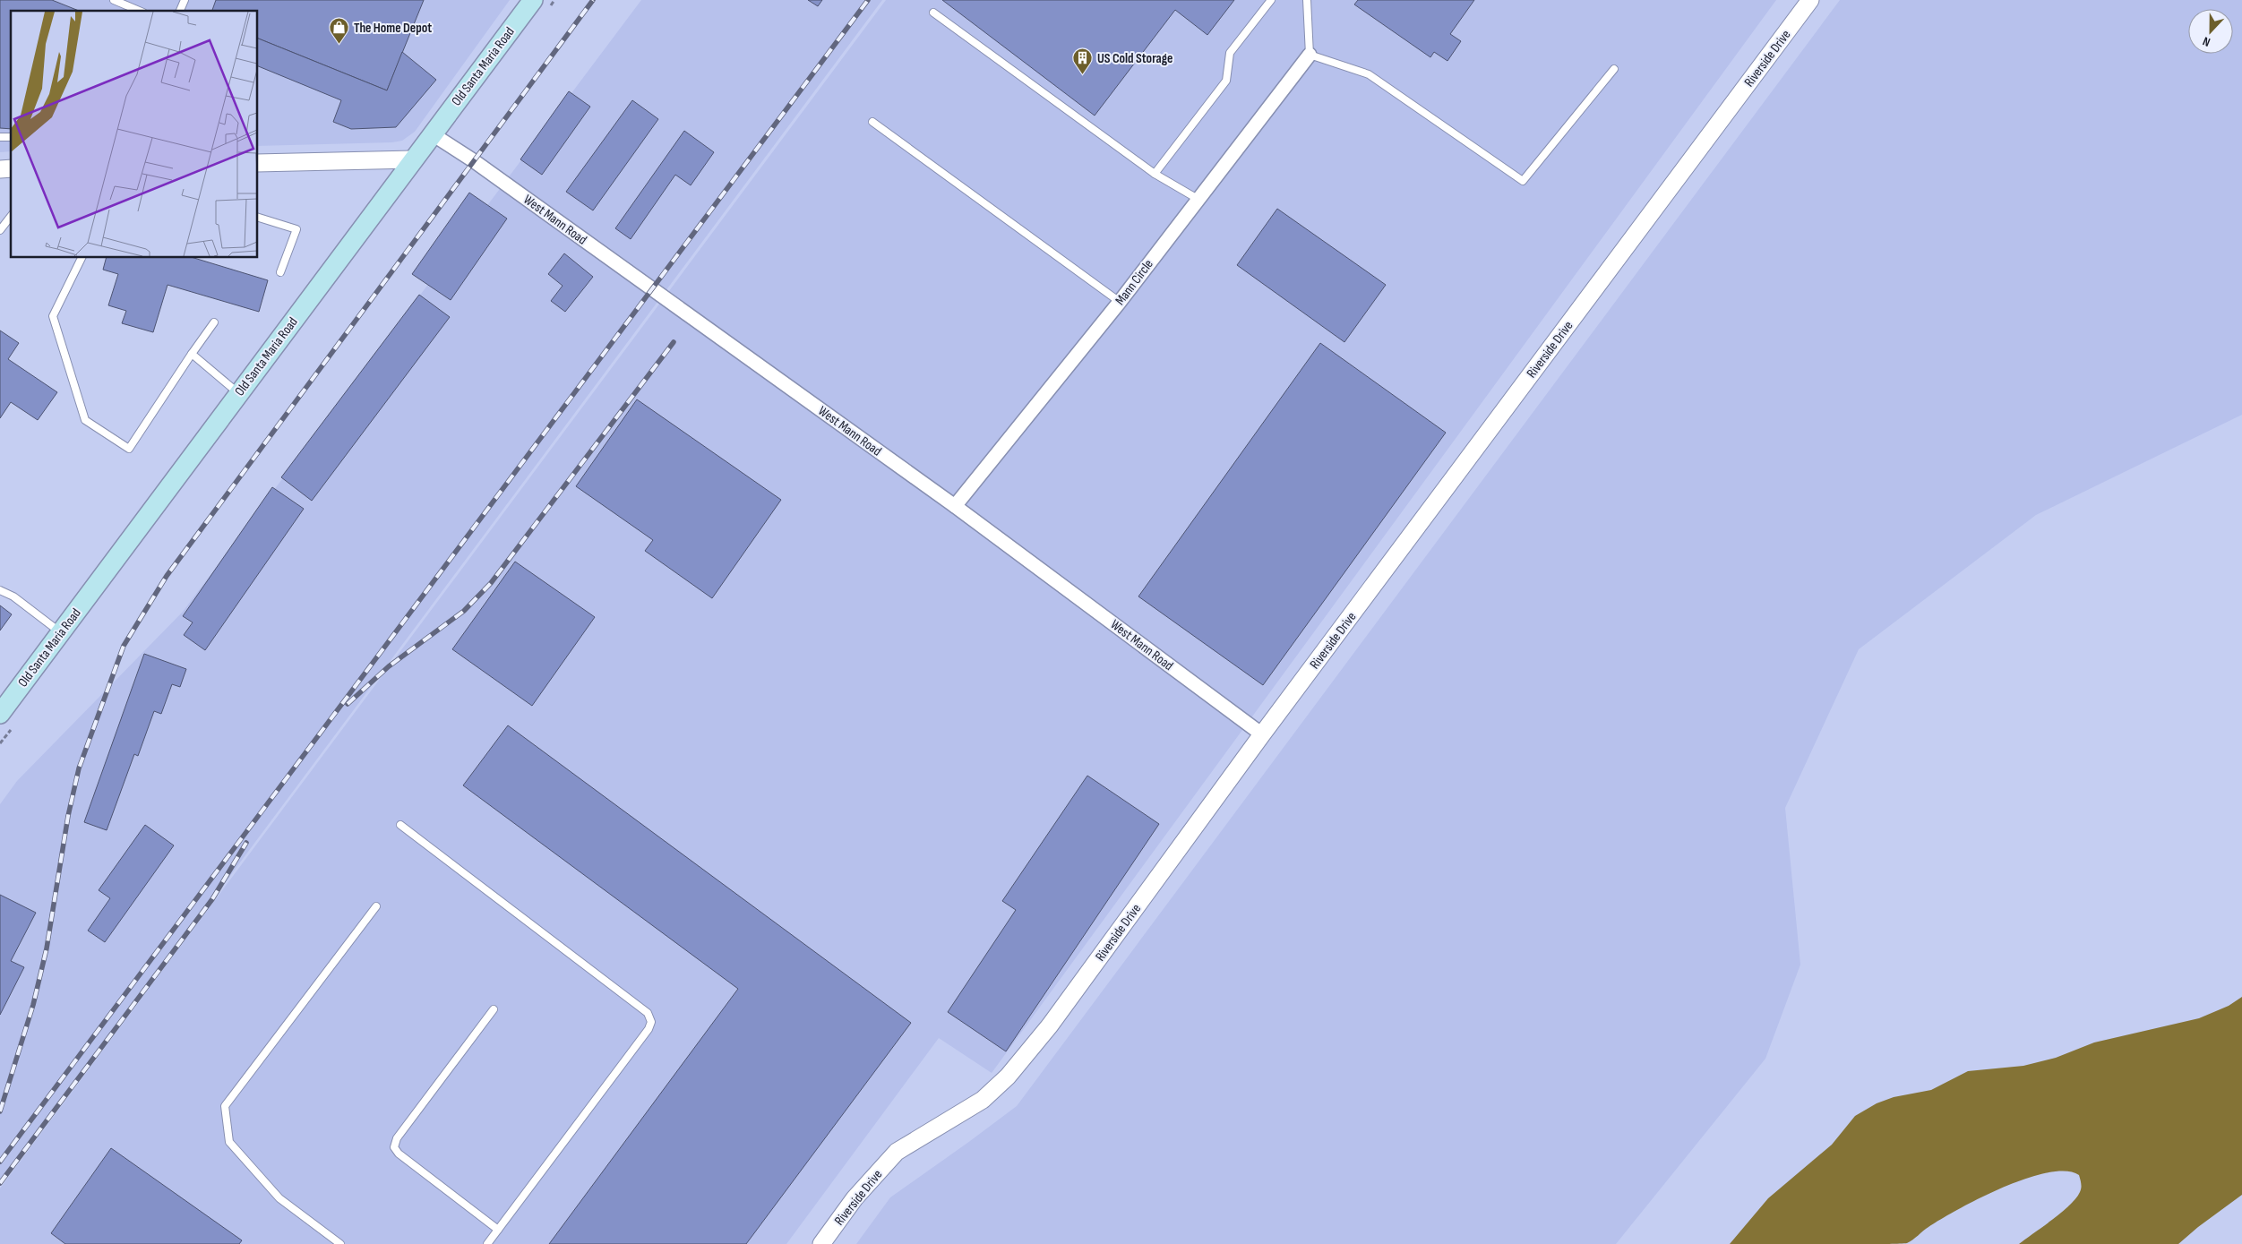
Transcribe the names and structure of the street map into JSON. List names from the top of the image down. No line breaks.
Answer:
{"streets":{"main road":["Old Santa Maria Road"],"street":["Riverside Drive","West Mann Road","Mann Circle"]},"crossings":[["Riverside Drive","West Mann Road"],["Old Santa Maria Road","West Mann Road"],["West Mann Road","Mann Circle"]],"places":{"shop":["The Home Depot"],"building":["US Cold Storage"]},"north":"bottom"}
